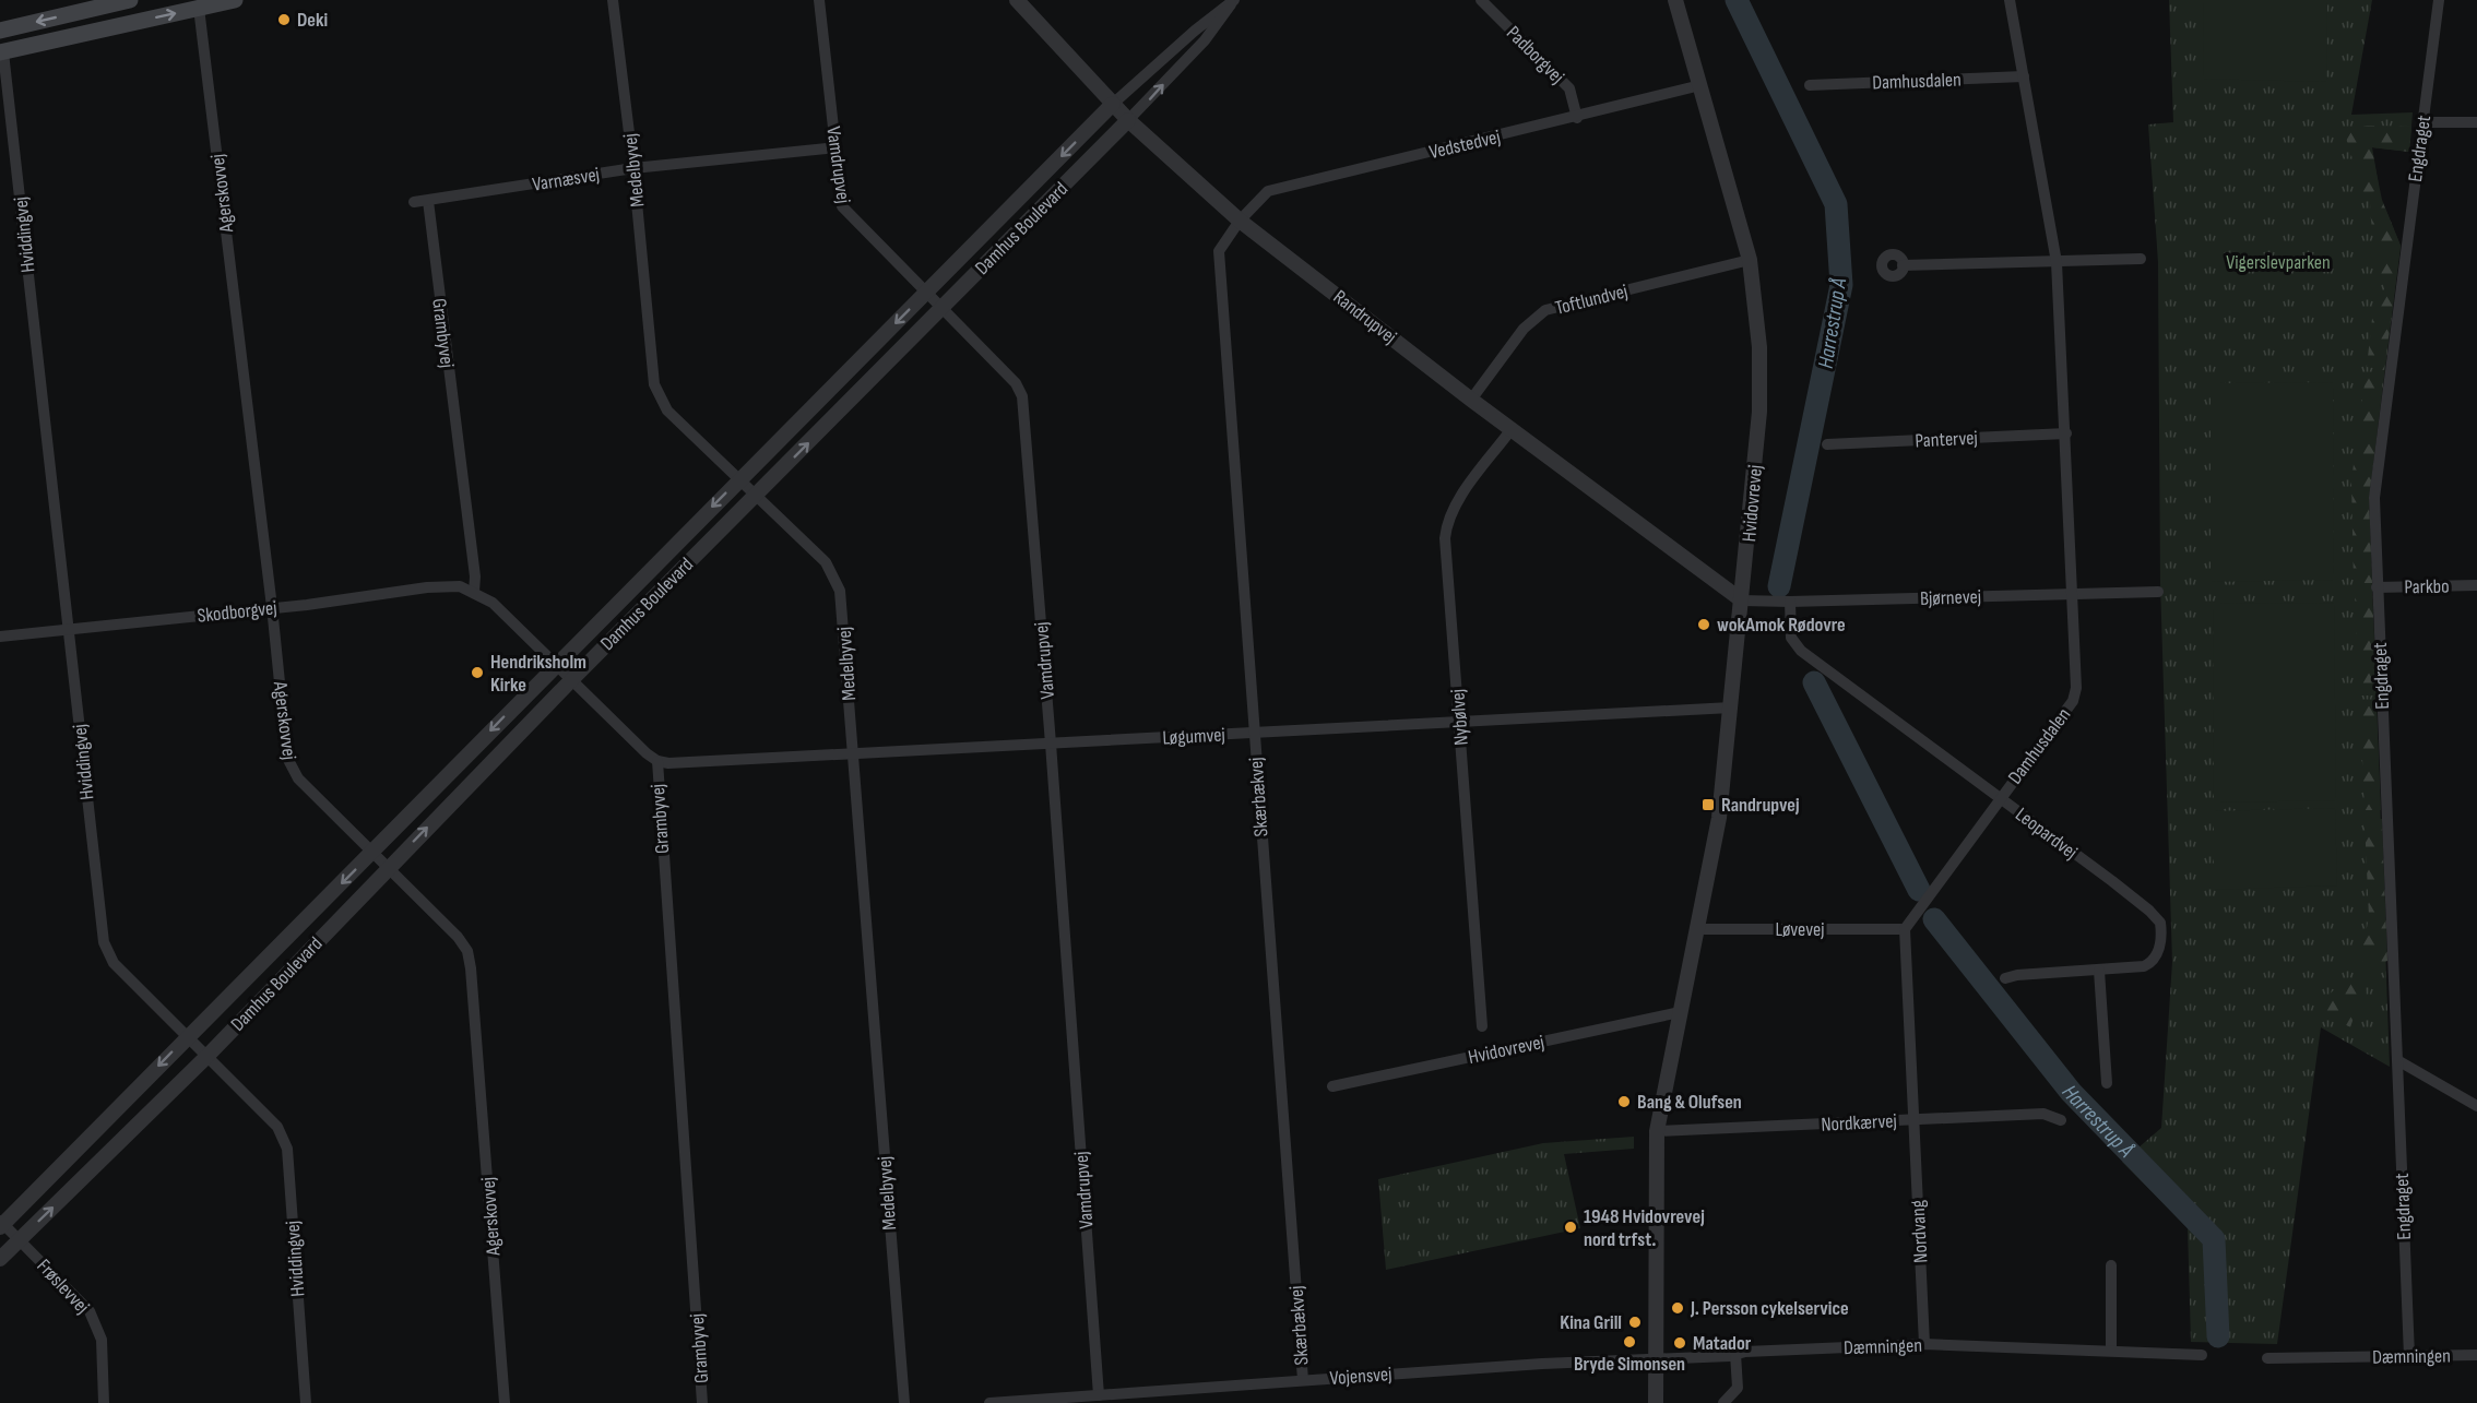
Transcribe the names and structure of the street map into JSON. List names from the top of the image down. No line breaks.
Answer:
{"streets":{"street":["Padborgvej","Damhusdalen","Vedstedvej","Engdraget","Vamdrupvej","Medelbyvej","Varnæsvej","Agerskovvej","Damhus Boulevard","Hviddingvej","Toftlundvej","Randrupvej","Grambyvej","Pantervej","Hvidovrevej","Parkbo","Bjørnevej","Skodborgvej","Nybølvej","Løgumvej","Skærbækvej","Leopardvej","Løvevej","Nordkærvej","Nordvang","Frøslevvej","Dæmningen","Vojensvej"]},"crossings":[["Padborgvej","Vedstedvej"],["Damhusdalen","Pantervej"],["Damhusdalen","Bjørnevej"],["Damhusdalen","Leopardvej"],["Damhusdalen","Løvevej"],["Vedstedvej","Randrupvej"],["Vedstedvej","Hvidovrevej"],["Vedstedvej","Skærbækvej"],["Engdraget","Parkbo"],["Engdraget","Dæmningen"],["Vamdrupvej","Varnæsvej"],["Vamdrupvej","Damhus Boulevard"],["Vamdrupvej","Løgumvej"],["Vamdrupvej","Vojensvej"],["Medelbyvej","Varnæsvej"],["Medelbyvej","Damhus Boulevard"],["Medelbyvej","Løgumvej"],["Varnæsvej","Grambyvej"],["Agerskovvej","Damhus Boulevard"],["Agerskovvej","Skodborgvej"],["Damhus Boulevard","Hviddingvej"],["Damhus Boulevard","Randrupvej"],["Damhus Boulevard","Grambyvej"],["Damhus Boulevard","Frøslevvej"],["Hviddingvej","Skodborgvej"],["Toftlundvej","Randrupvej"],["Toftlundvej","Hvidovrevej"],["Randrupvej","Hvidovrevej"],["Randrupvej","Bjørnevej"],["Randrupvej","Nybølvej"],["Randrupvej","Skærbækvej"],["Grambyvej","Skodborgvej"],["Grambyvej","Løgumvej"],["Hvidovrevej","Bjørnevej"],["Hvidovrevej","Løgumvej"],["Hvidovrevej","Løvevej"],["Hvidovrevej","Nordkærvej"],["Hvidovrevej","Dæmningen"],["Hvidovrevej","Vojensvej"],["Bjørnevej","Leopardvej"],["Nybølvej","Løgumvej"],["Løgumvej","Skærbækvej"],["Skærbækvej","Vojensvej"],["Nordkærvej","Nordvang"],["Nordvang","Dæmningen"],["Dæmningen","Vojensvej"]],"water":["Harrestrup Å"],"parks":["Vigerslevparken"],"places":{"other":["Deki","wokAmok Rødovre","Hendriksholm Kirke","Bang & Olufsen","1948 Hvidovrevej nord trfst.","J. Persson cykelservice","Kina Grill","Bryde Simonsen","Matador"],"transit":["Randrupvej"]}}
